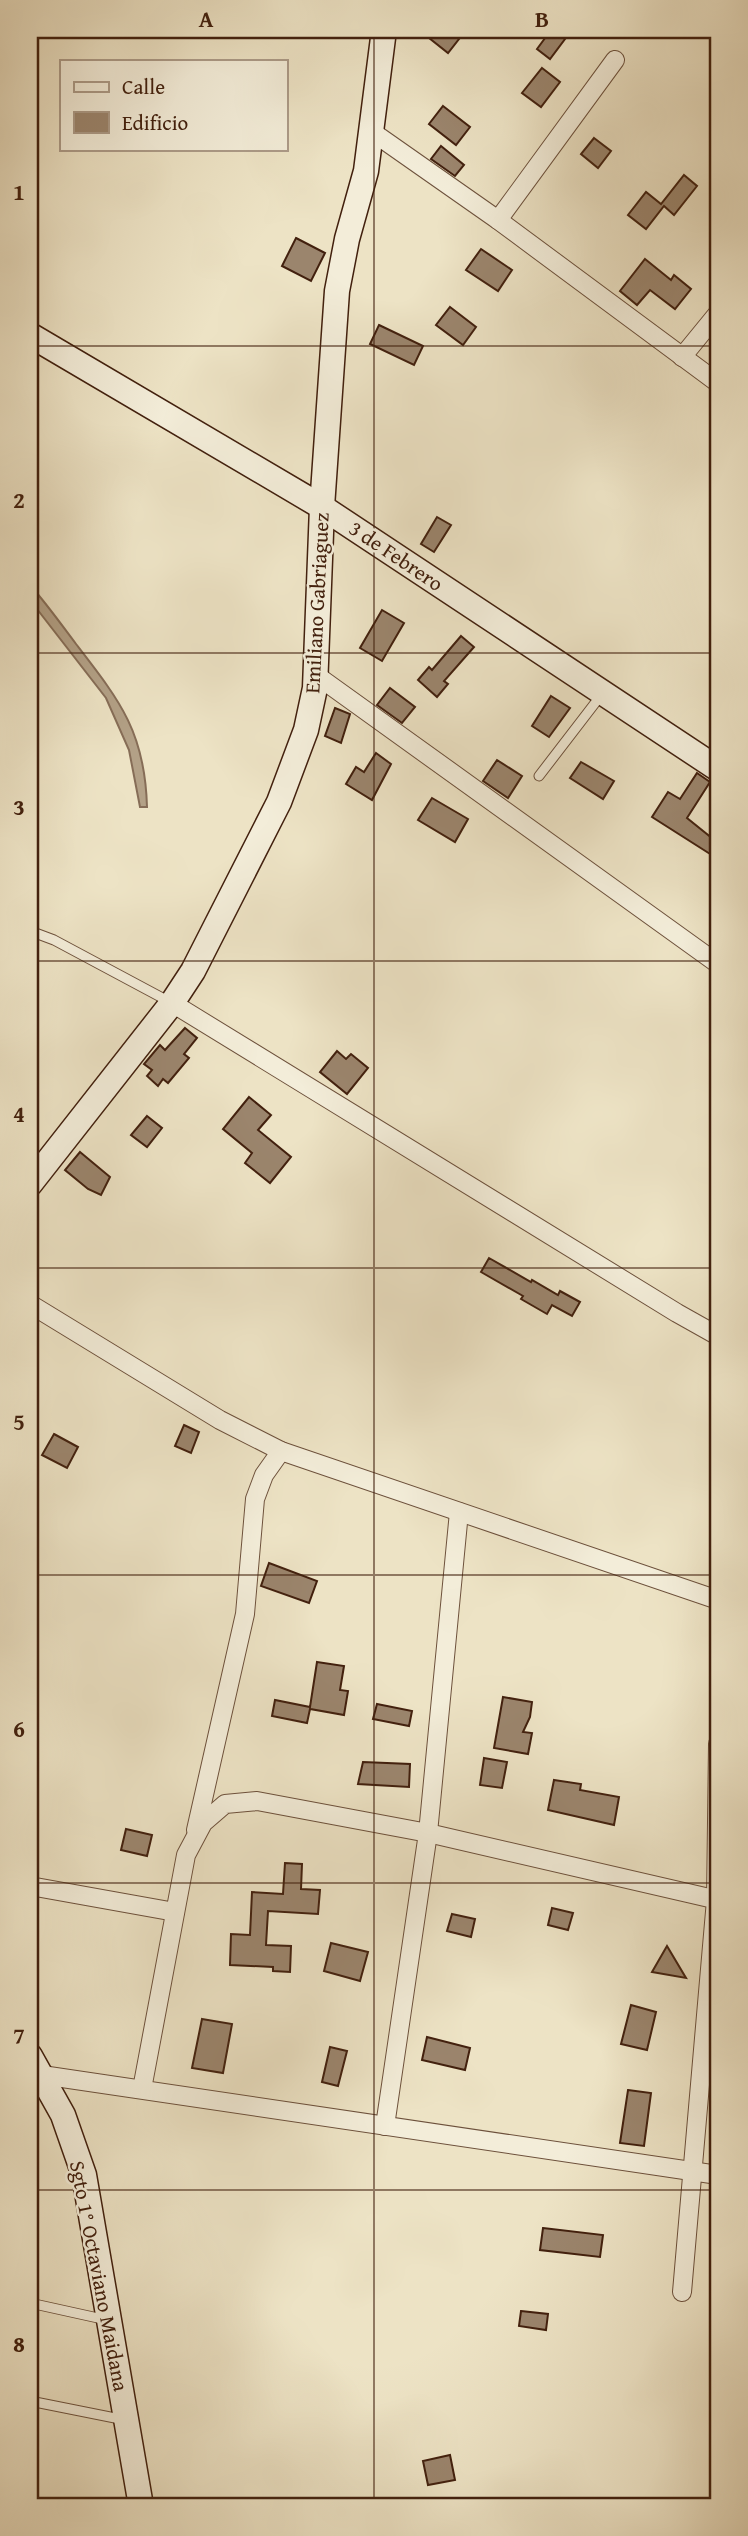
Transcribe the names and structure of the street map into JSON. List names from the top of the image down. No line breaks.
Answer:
{"streets":{"main road":["3 de Febrero","Emiliano Gabriaguez","Sgto 1° Octaviano Maidana"]},"crossings":[["3 de Febrero","Emiliano Gabriaguez"]],"legend":["Calle","Edificio"],"grid":{"columns":["A","B"],"rows":["1","2","3","4","5","6","7","8"]}}
